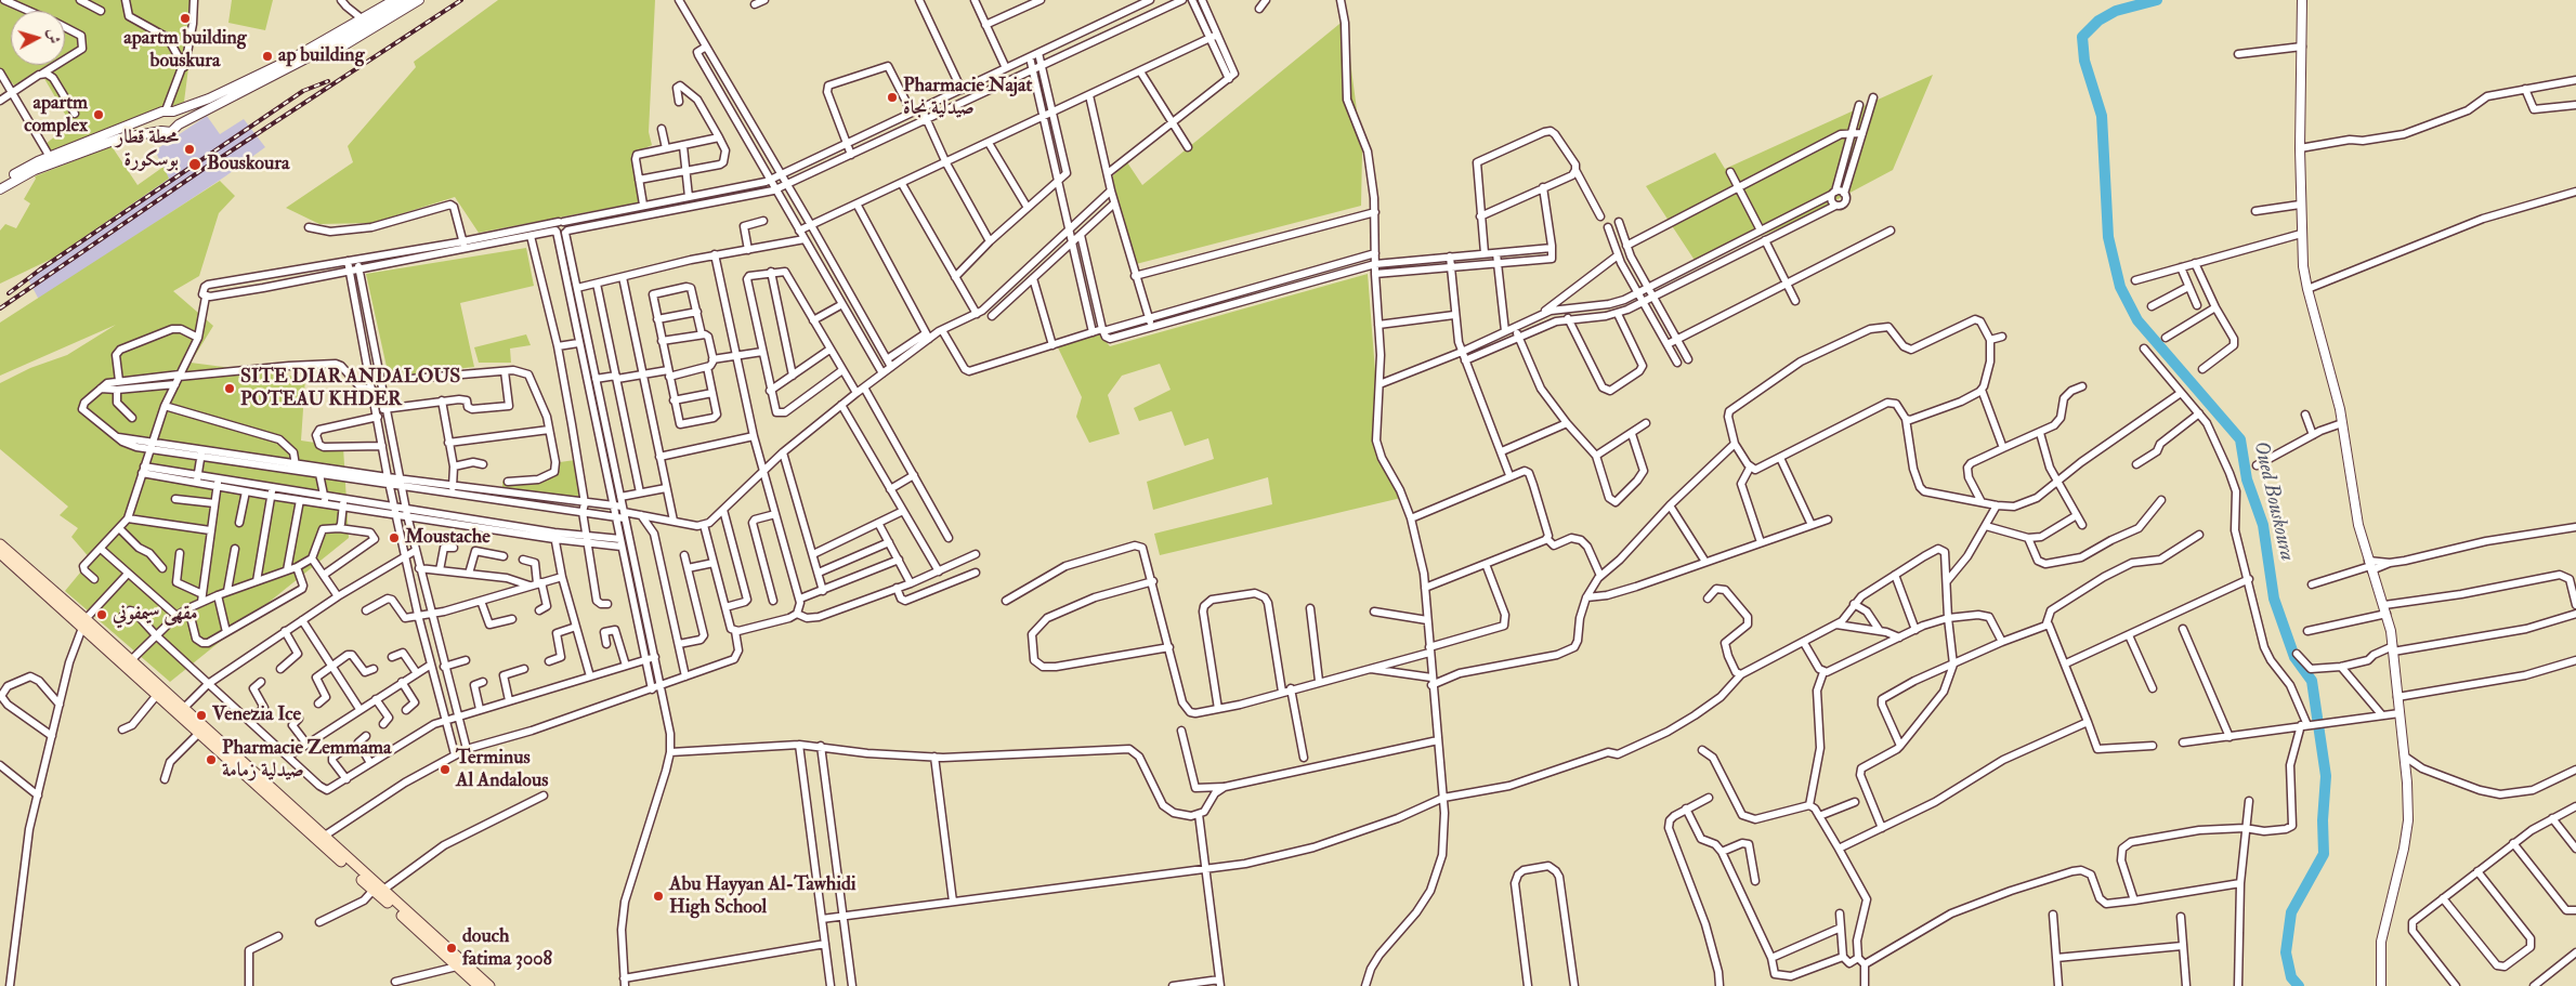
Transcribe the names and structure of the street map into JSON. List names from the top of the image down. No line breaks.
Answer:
{"water":["Oued Bouskoura"],"places":["apartm building bouskura","ap building","Pharmacie Najat صيدلية نجاة","apartm complex","محطة قطار بوسكورة","Bouskoura","SITE DIAR ANDALOUS POTEAU KHDER","Moustache","مقهى سيمفوني","Venezia Ice","Pharmacie Zemmama صيدلية زمامة","Terminus Al Andalous","Abu Hayyan Al-Tawhidi High School","douch fatima 3008"],"north":"right"}
